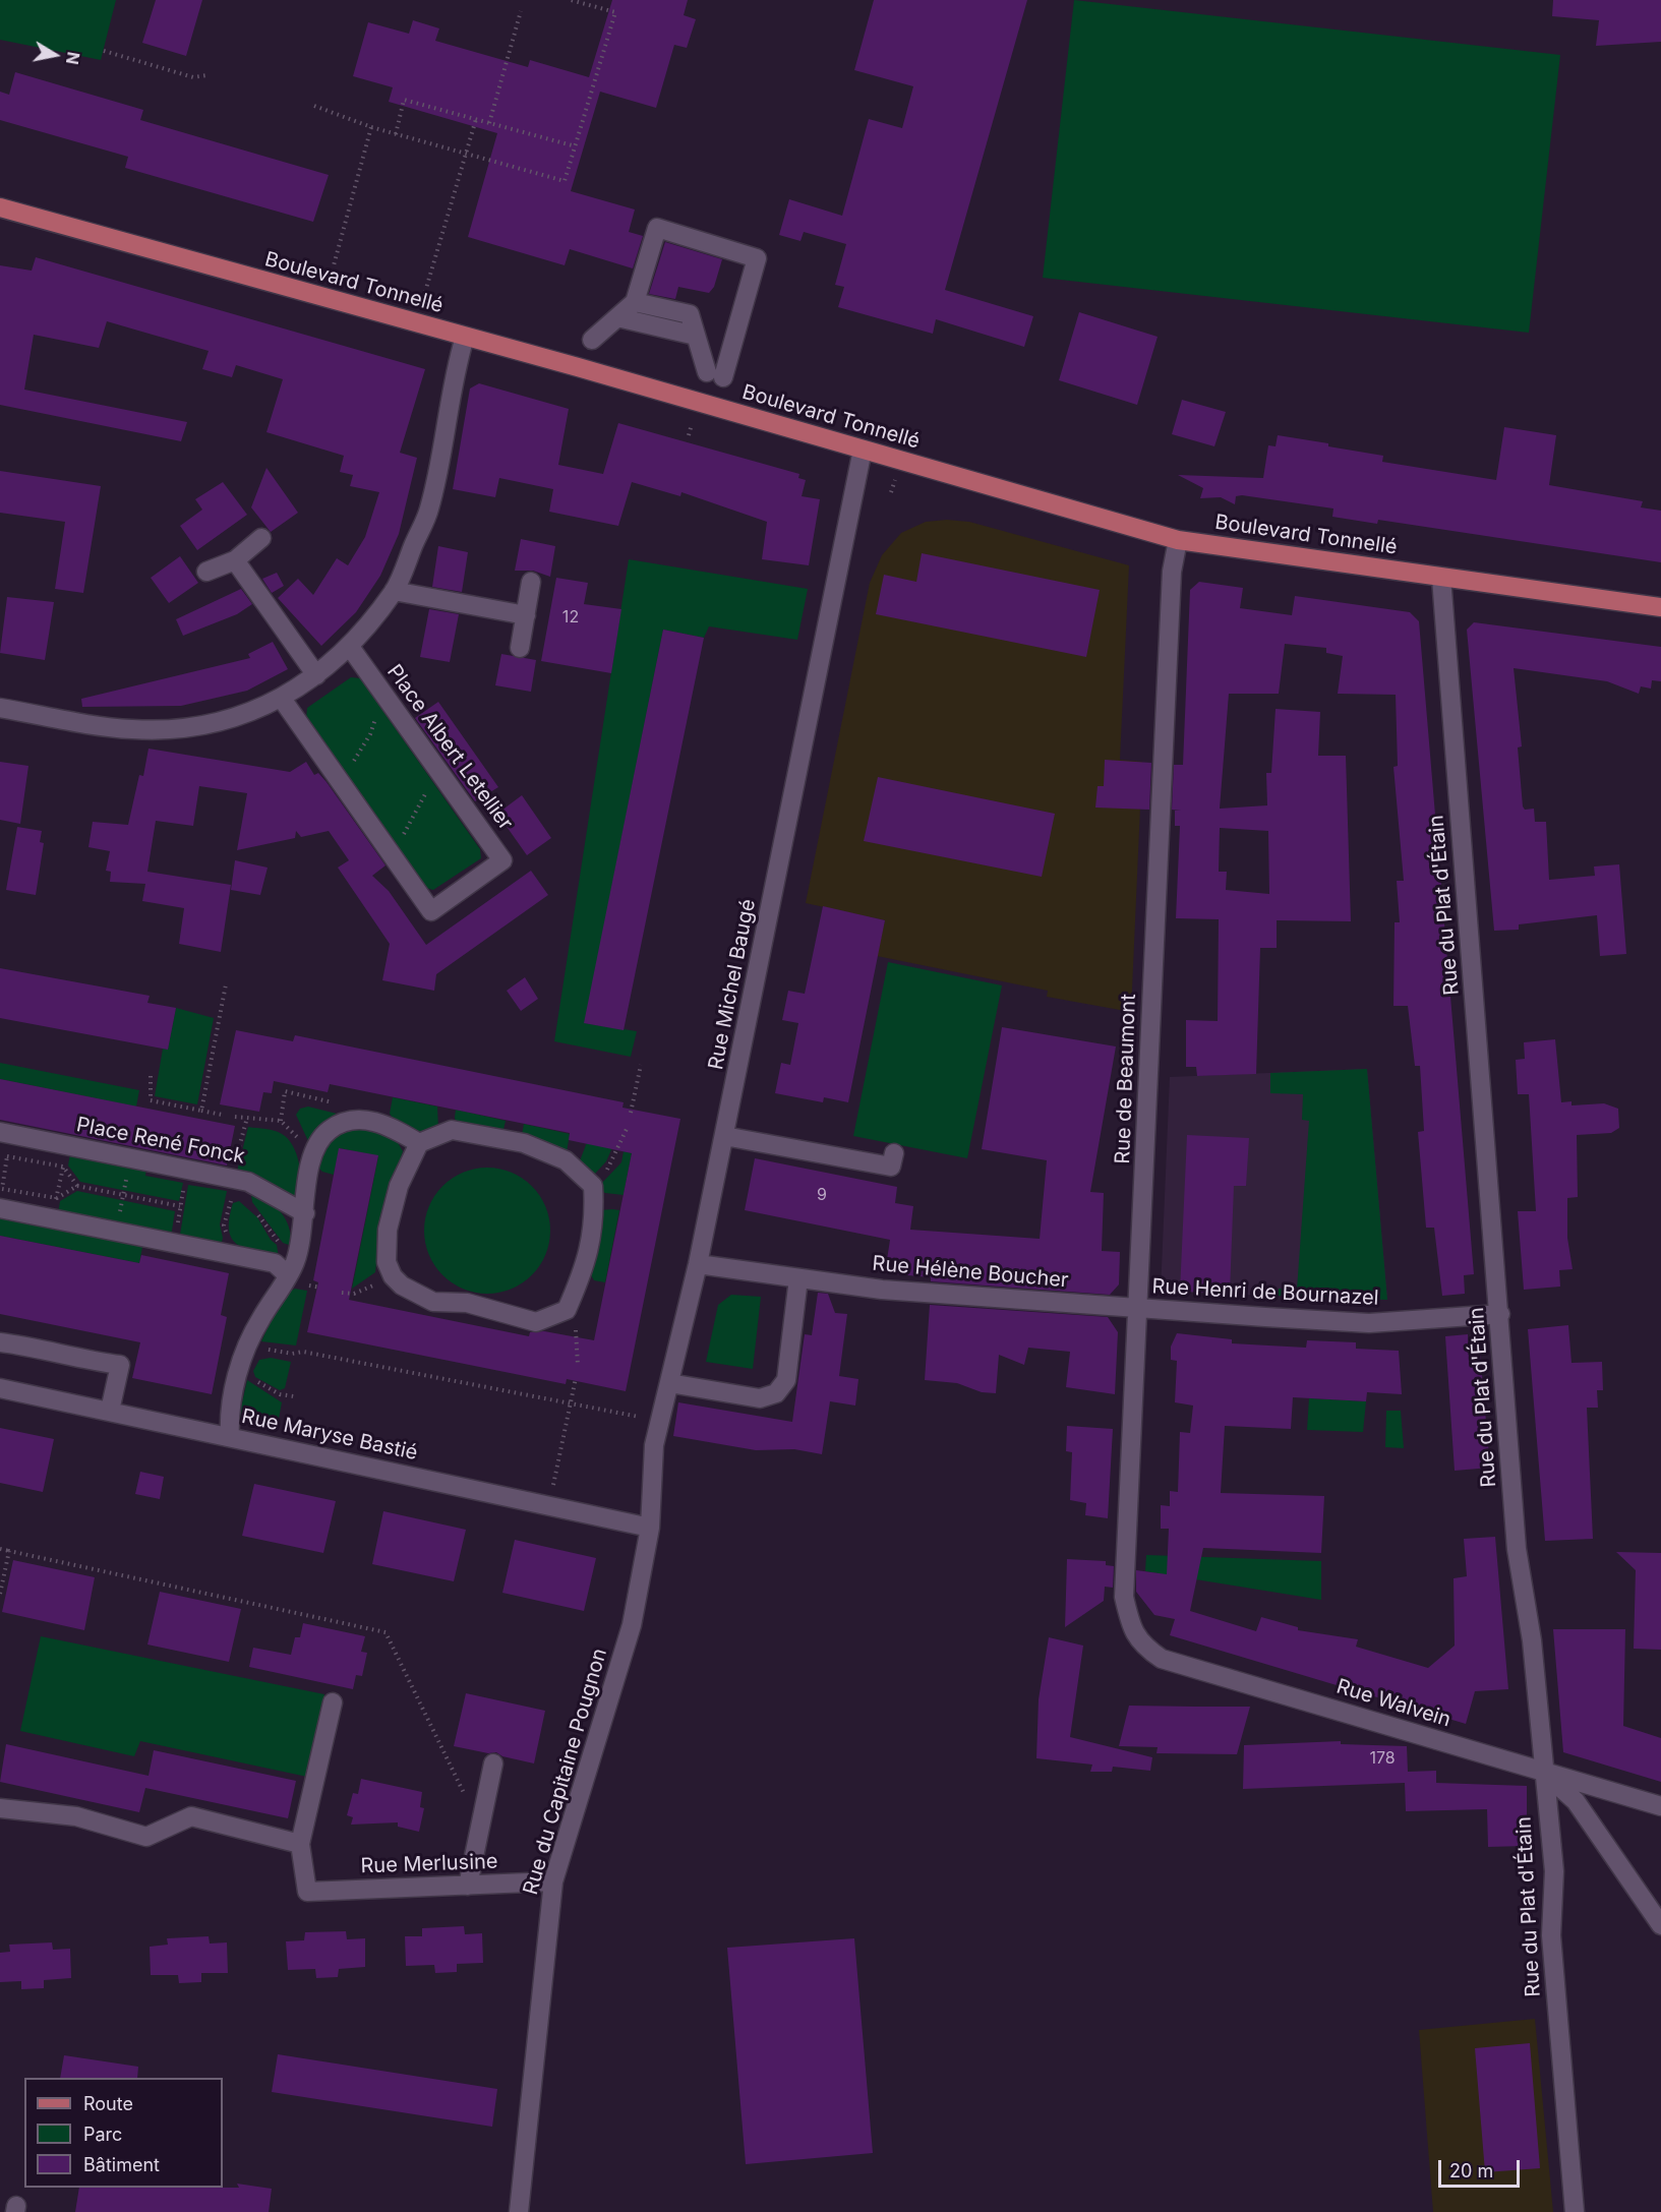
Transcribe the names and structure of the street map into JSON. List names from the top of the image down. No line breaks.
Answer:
{"streets":{"main road":["Boulevard Tonnellé"],"street":["Place Albert Letellier","Rue du Plat d'Étain","Rue Michel Baugé","Rue de Beaumont","Place René Fonck","Rue Hélène Boucher","Rue Henri de Bournazel","Rue Maryse Bastié","Rue Walvein","Rue du Capitaine Pougnon","Rue Merlusine"]},"crossings":[["Boulevard Tonnellé","Rue du Plat d'Étain"],["Boulevard Tonnellé","Rue Michel Baugé"],["Boulevard Tonnellé","Rue de Beaumont"],["Rue du Plat d'Étain","Rue Henri de Bournazel"],["Rue du Plat d'Étain","Rue Walvein"],["Rue Michel Baugé","Rue Hélène Boucher"],["Rue Michel Baugé","Rue Maryse Bastié"],["Rue Michel Baugé","Rue du Capitaine Pougnon"],["Rue de Beaumont","Rue Hélène Boucher"],["Rue de Beaumont","Rue Henri de Bournazel"],["Rue de Beaumont","Rue Walvein"],["Rue Hélène Boucher","Rue Henri de Bournazel"],["Rue Maryse Bastié","Rue du Capitaine Pougnon"],["Rue du Capitaine Pougnon","Rue Merlusine"]],"house_numbers":["12","9","178"],"legend":["Route","Parc","Bâtiment"],"scale_bar":"20 m","north":"right"}
